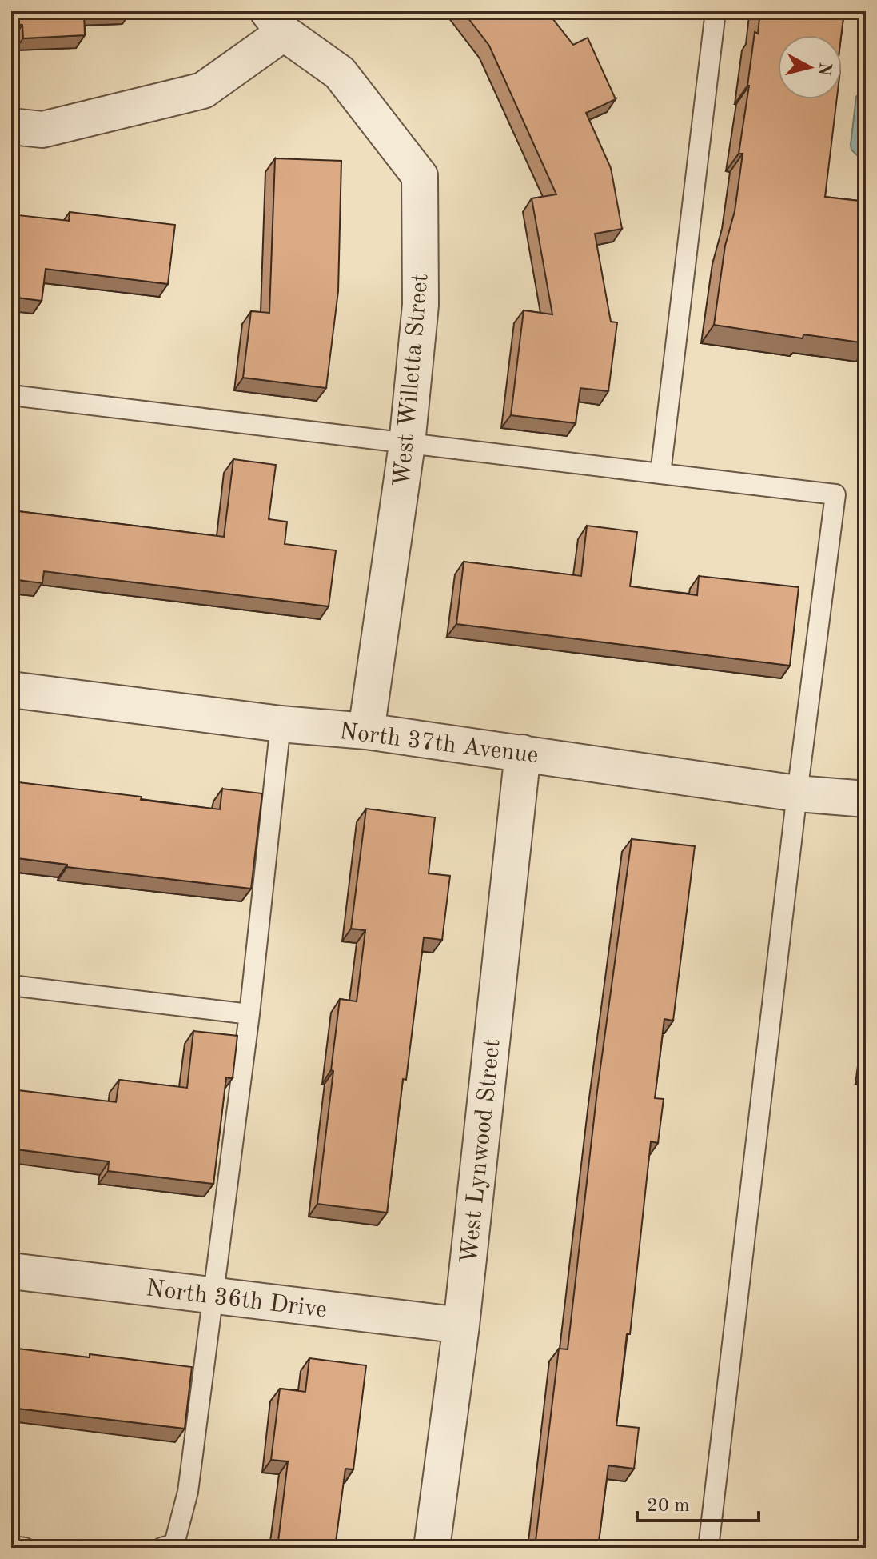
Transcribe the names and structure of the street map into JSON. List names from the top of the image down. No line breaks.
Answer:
{"streets":{"street":["West Willetta Street","North 37th Avenue","West Lynwood Street","North 36th Drive"]},"crossings":[["West Willetta Street","North 37th Avenue"],["North 37th Avenue","West Lynwood Street"],["West Lynwood Street","North 36th Drive"]],"scale_bar":"20 m","north":"right"}
